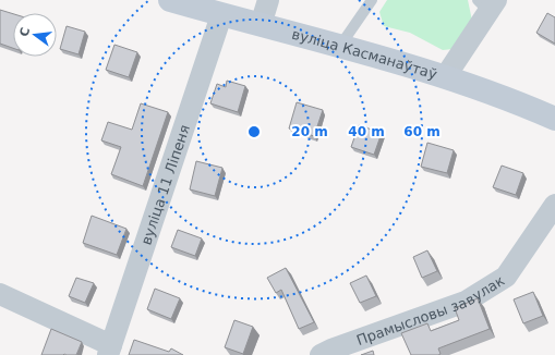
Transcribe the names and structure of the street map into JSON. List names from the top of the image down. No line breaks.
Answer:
{"streets":{"main road":["вуліца Касманаўтаў"],"street":["вуліца 11 Ліпеня","Прамысловы завулак"]},"crossings":[["вуліца Касманаўтаў","вуліца 11 Ліпеня"]],"north":"left","rings":["20 m","40 m","60 m"]}
